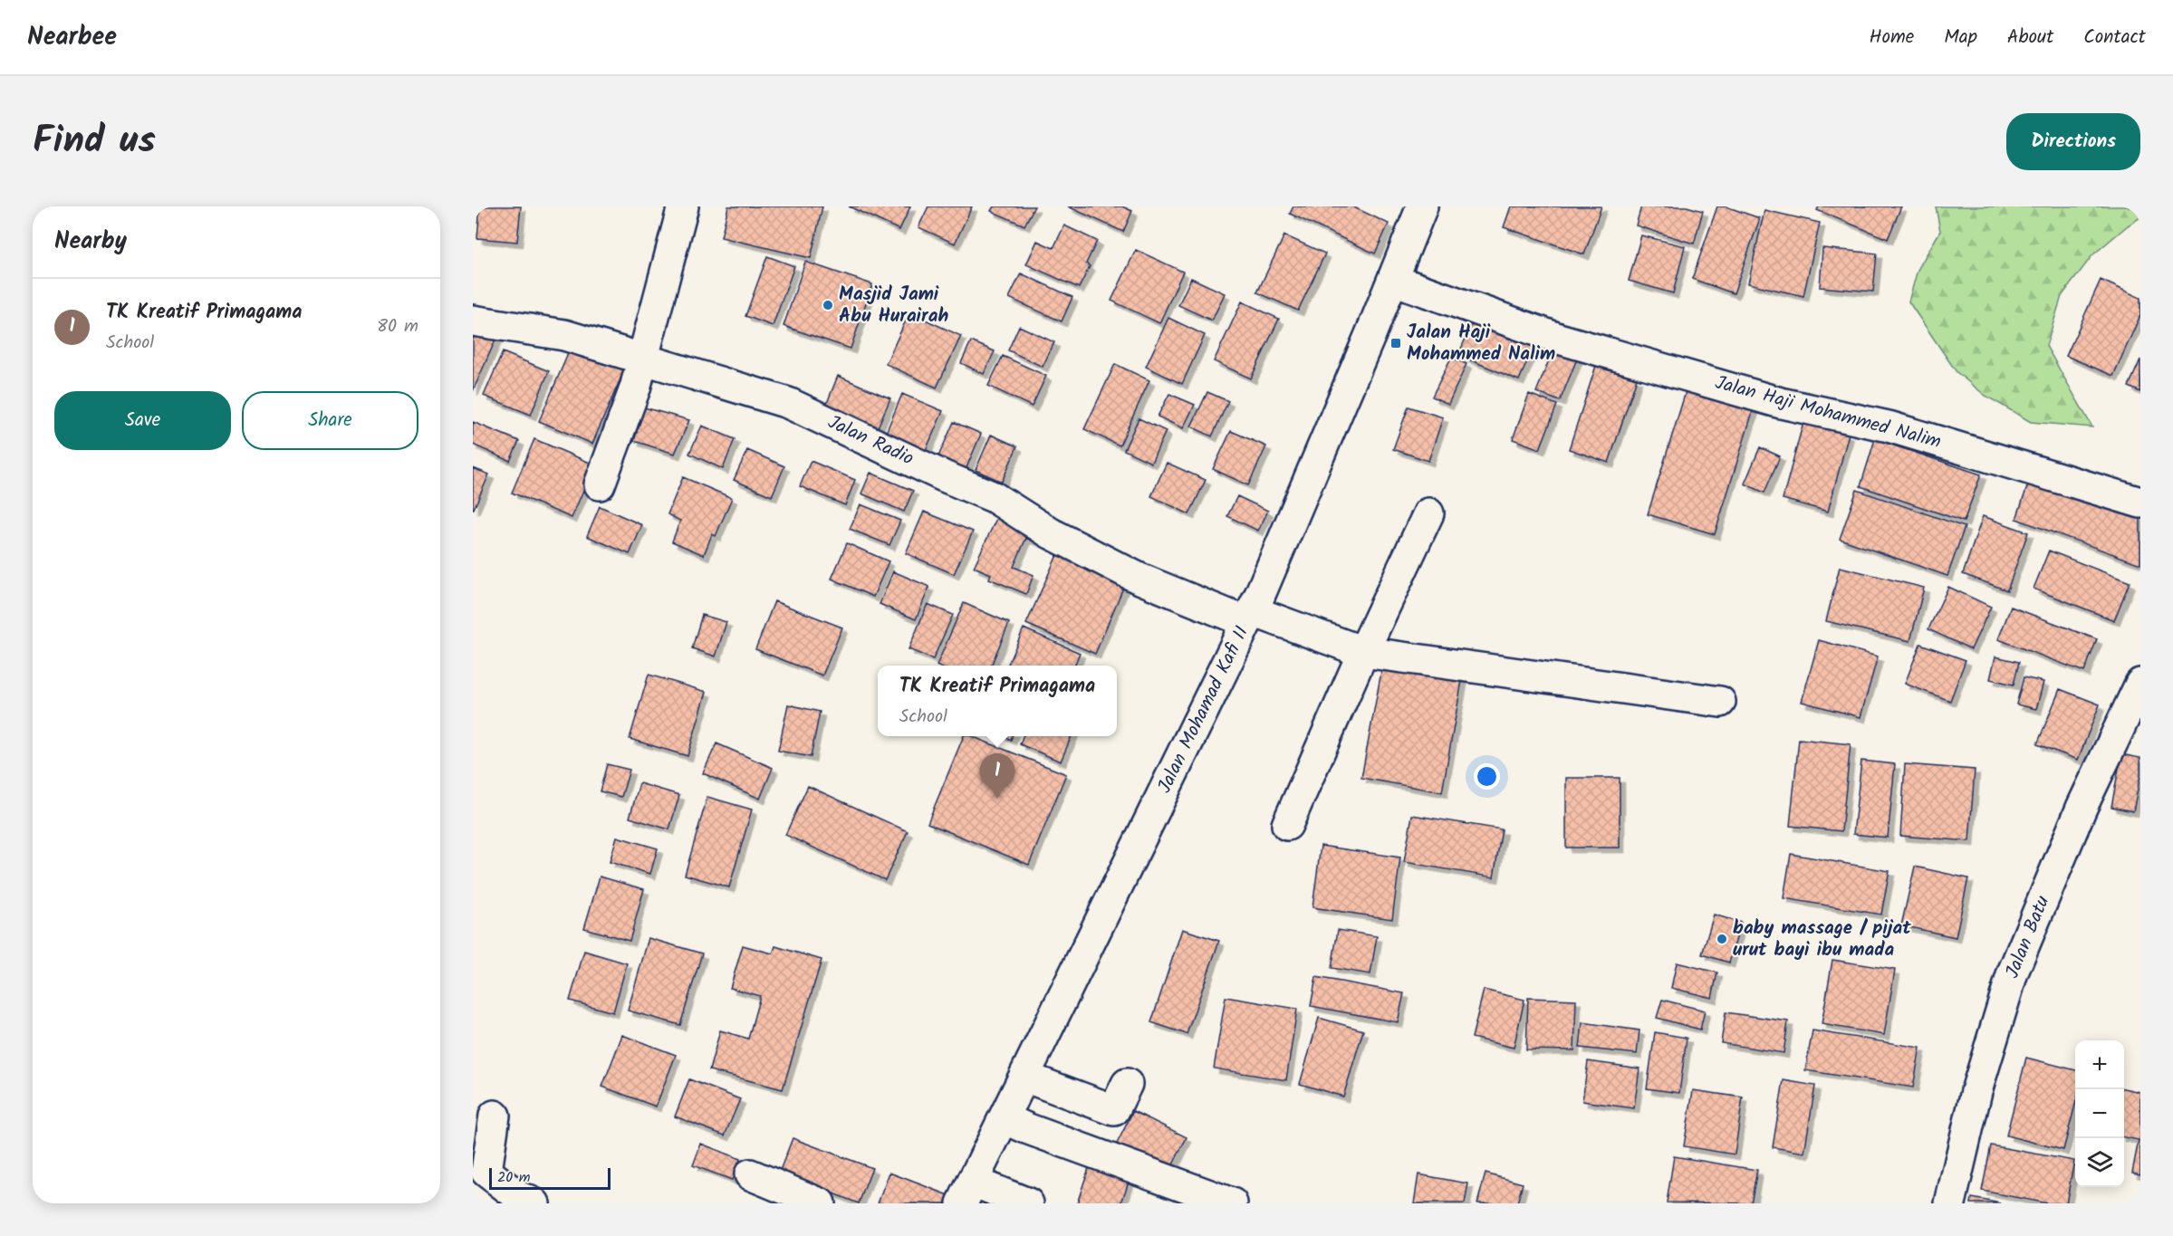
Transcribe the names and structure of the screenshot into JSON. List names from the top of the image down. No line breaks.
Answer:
{"streets":{"street":["Jalan Haji Mohammed Nalim","Jalan Radio","Jalan Mohamad Kafi II","Jalan Batu"]},"crossings":[["Jalan Haji Mohammed Nalim","Jalan Mohamad Kafi II"],["Jalan Radio","Jalan Mohamad Kafi II"]],"places":{"other":["Masjid Jami Abu Hurairah","baby massage / pijat urut bayi ibu mada"],"transit":["Jalan Haji Mohammed Nalim"]},"scale_bar":"20 m","page":{"header":"Nearbee","nav":["Home","Map","About","Contact"],"title":"Find us","buttons":["Directions",["Save","Share"]],"heading":"Nearby","list":[{"mark":"1","name":"TK Kreatif Primagama","note":"School","value":"80 m"}],"popup":["TK Kreatif Primagama","School"],"pins":"1","map_buttons":["+","−"],"scale":"20 m"}}
